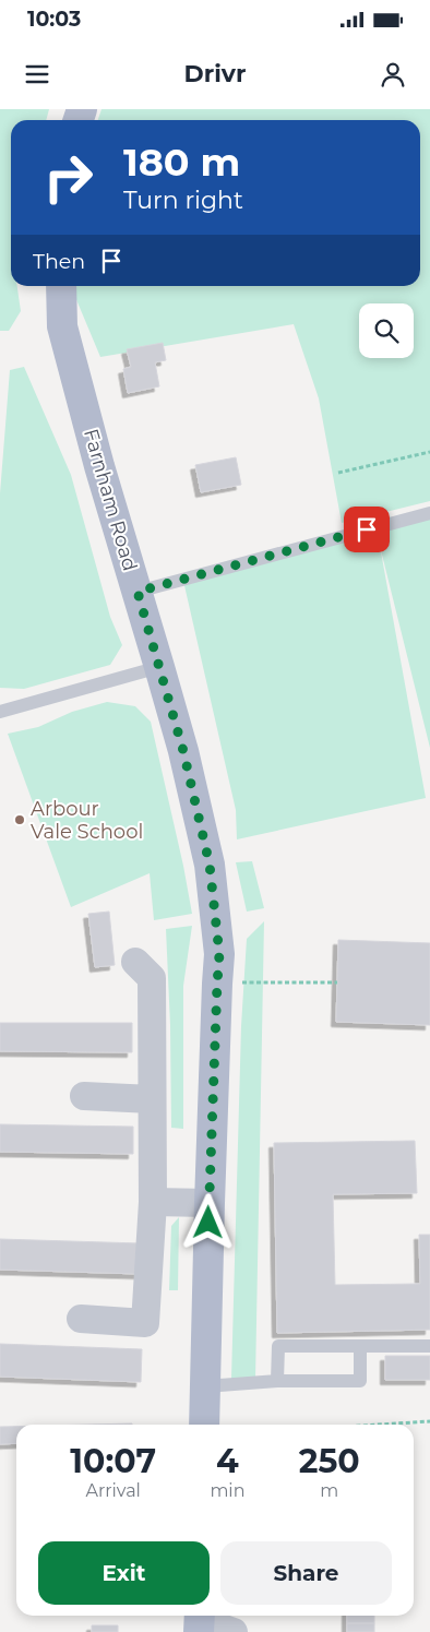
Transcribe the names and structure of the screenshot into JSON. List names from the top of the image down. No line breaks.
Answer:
{"streets":{"main road":["Farnham Road"]},"places":["Arbour Vale School"],"page":{"status":"10:03","header":"Drivr","turn":["180 m","Turn right"],"then":"Then","eta":["10:07","Arrival","4","min","250","m"],"buttons":["Exit","Share"]}}
